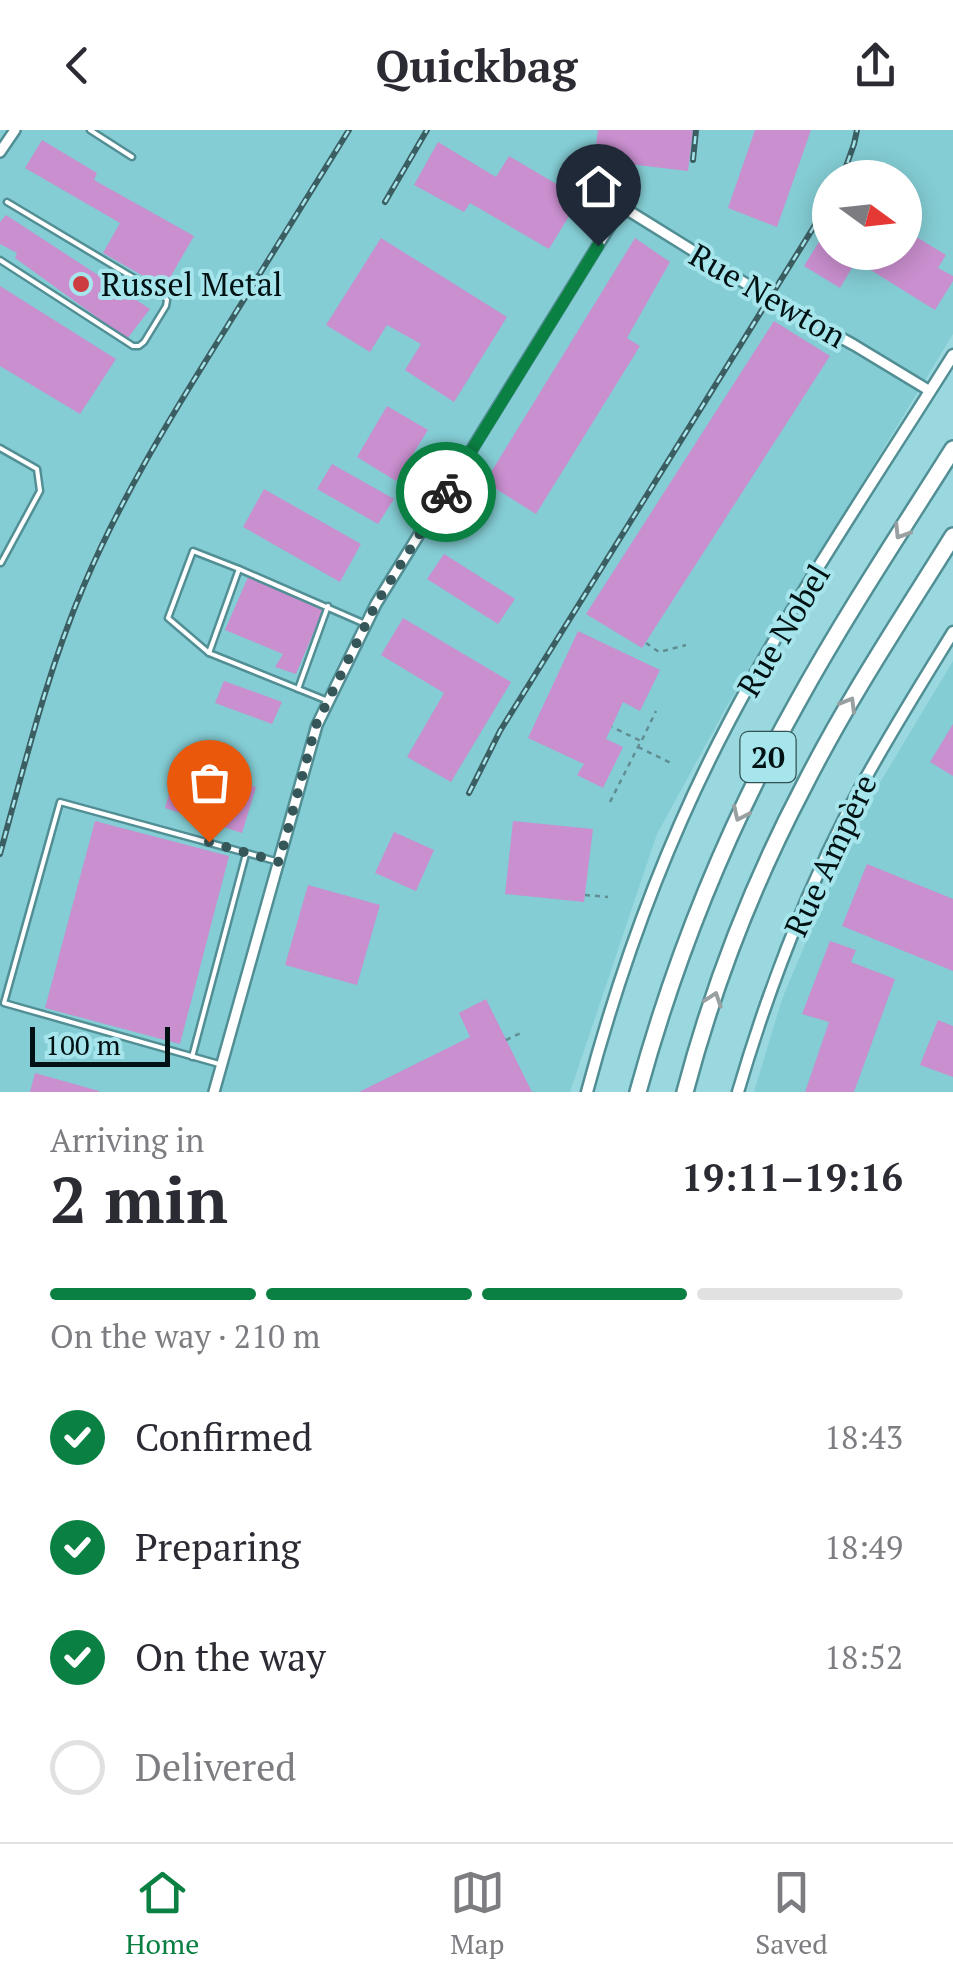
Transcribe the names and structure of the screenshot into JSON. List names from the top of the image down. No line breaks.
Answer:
{"streets":{"highway":["20"],"street":["Rue Newton","Rue Nobel","Rue Ampère"]},"crossings":[["Rue Newton","Rue Nobel"]],"places":["Russel Metal"],"scale_bar":"100 m","north":"right","page":{"header":"Quickbag","scale":"100 m","heading":["2 min","Arriving in","19:11–19:16"],"bar":"On the way · 210 m","list":[["Confirmed","18:43"],["Preparing","18:49"],["On the way","18:52"],"Delivered"],"tabs":["Home","Map","Saved"]}}
